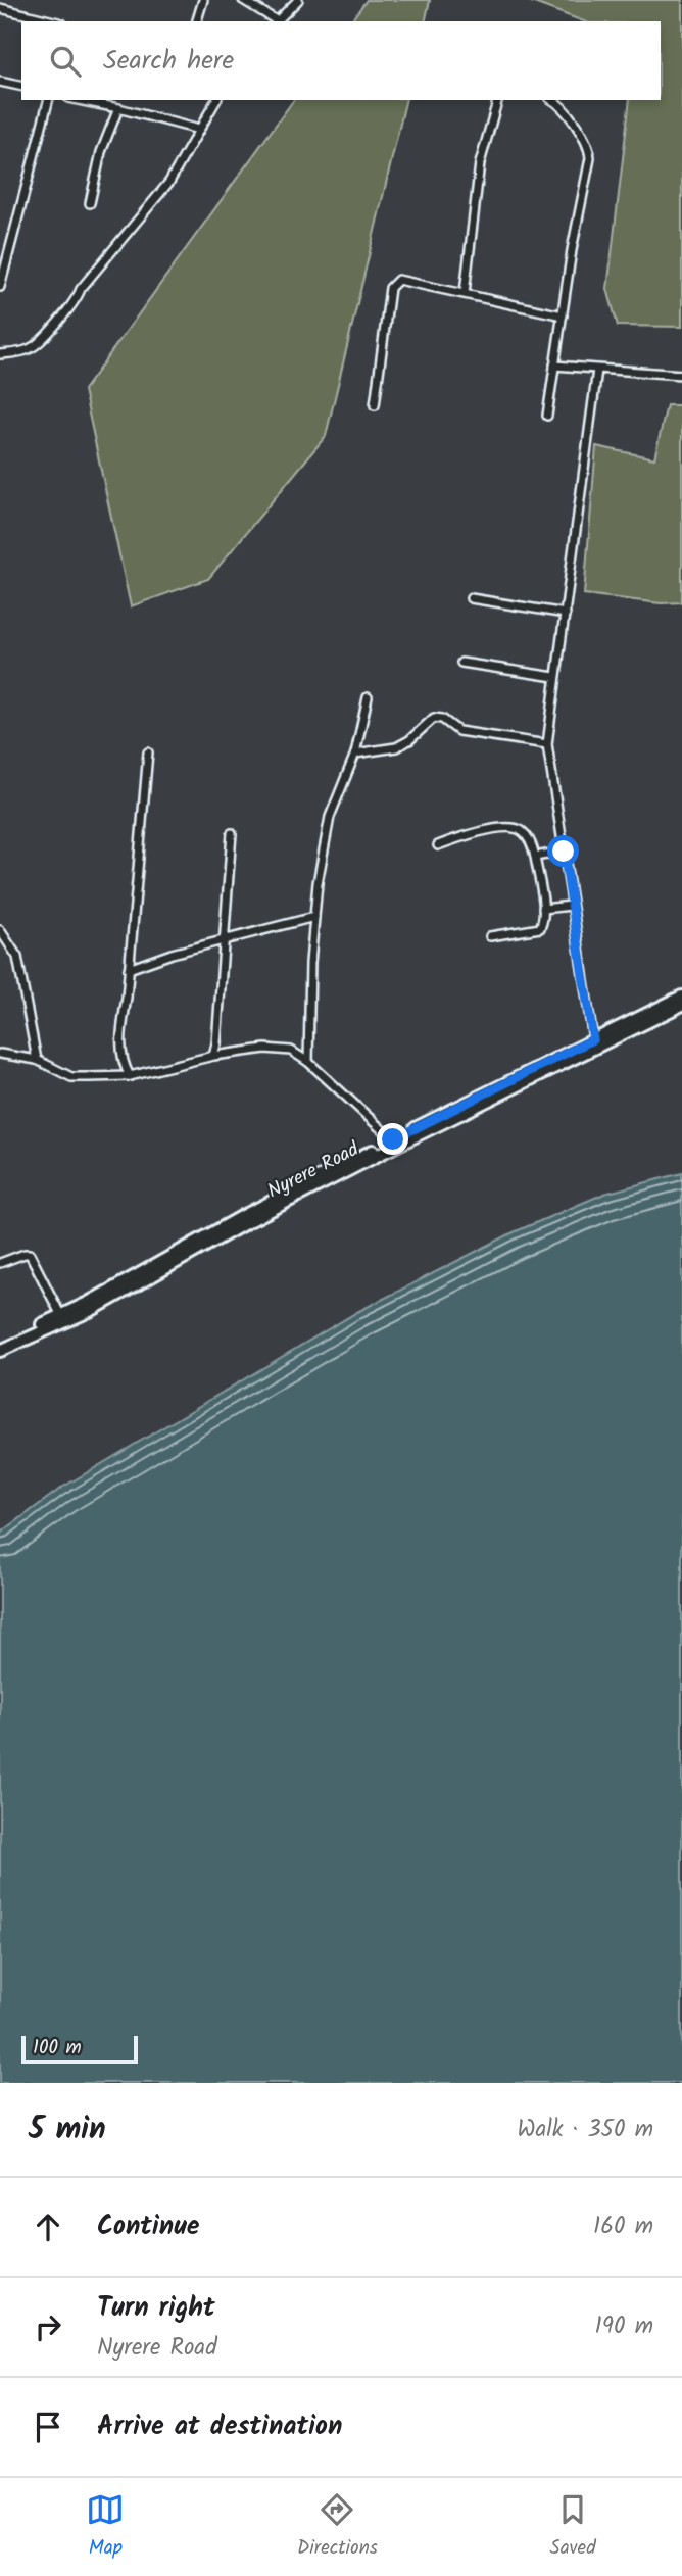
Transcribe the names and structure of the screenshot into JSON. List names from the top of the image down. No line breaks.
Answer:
{"streets":{"main road":["Nyrere Road"]},"scale_bar":"100 m","page":{"search":"Search here","scale":"100 m","heading":["5 min","Walk · 350 m"],"list":[["Continue","160 m"],["Turn right","Nyrere Road","190 m"],"Arrive at destination"],"nav":["Map","Directions","Saved"]}}
